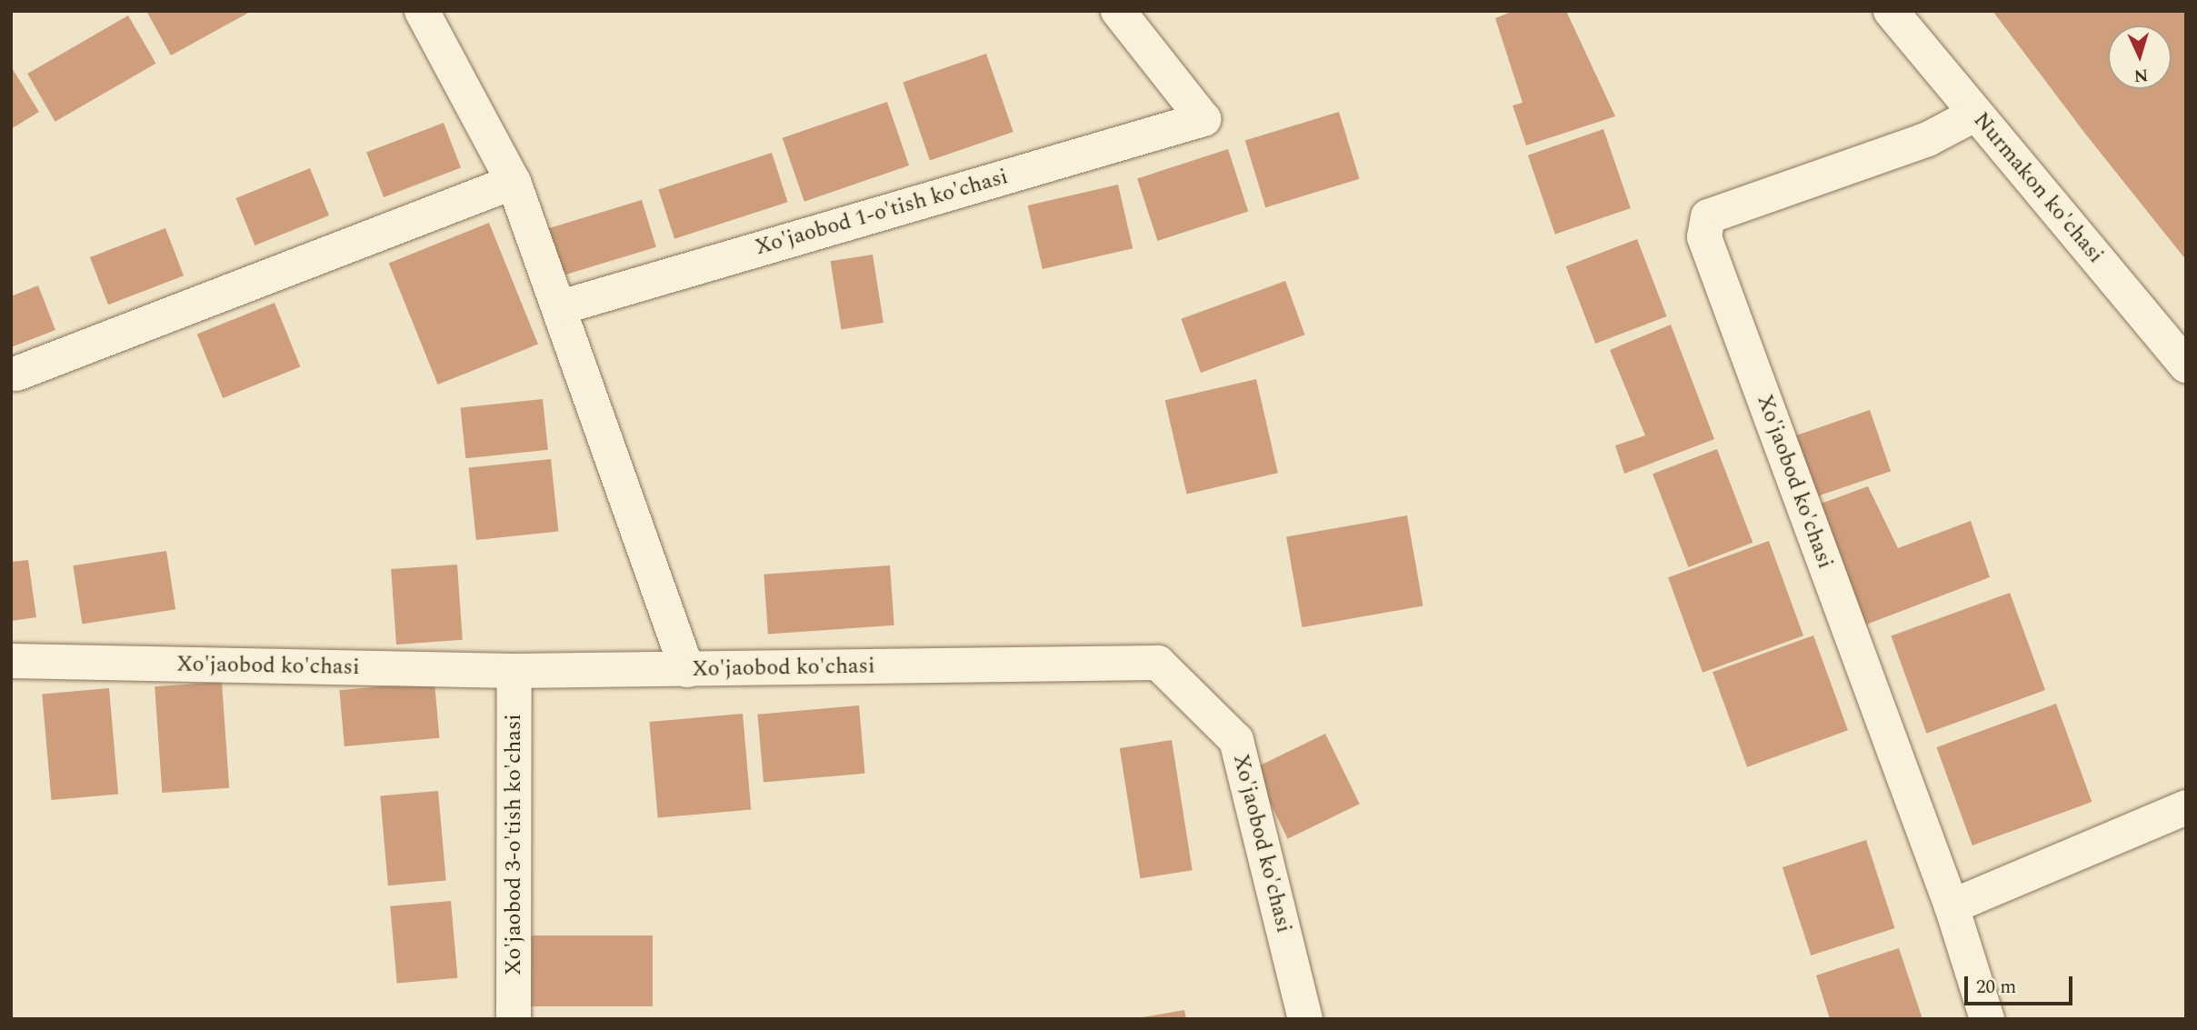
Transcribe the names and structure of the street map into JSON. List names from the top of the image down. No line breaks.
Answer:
{"streets":{"street":["Nurmakon ko'chasi","Xo'jaobod 1-o'tish ko'chasi","Xo'jaobod ko'chasi","Xo'jaobod 3-o'tish ko'chasi"]},"crossings":[["Nurmakon ko'chasi","Xo'jaobod ko'chasi"],["Xo'jaobod ko'chasi","Xo'jaobod 3-o'tish ko'chasi"]],"scale_bar":"20 m","north":"bottom"}
